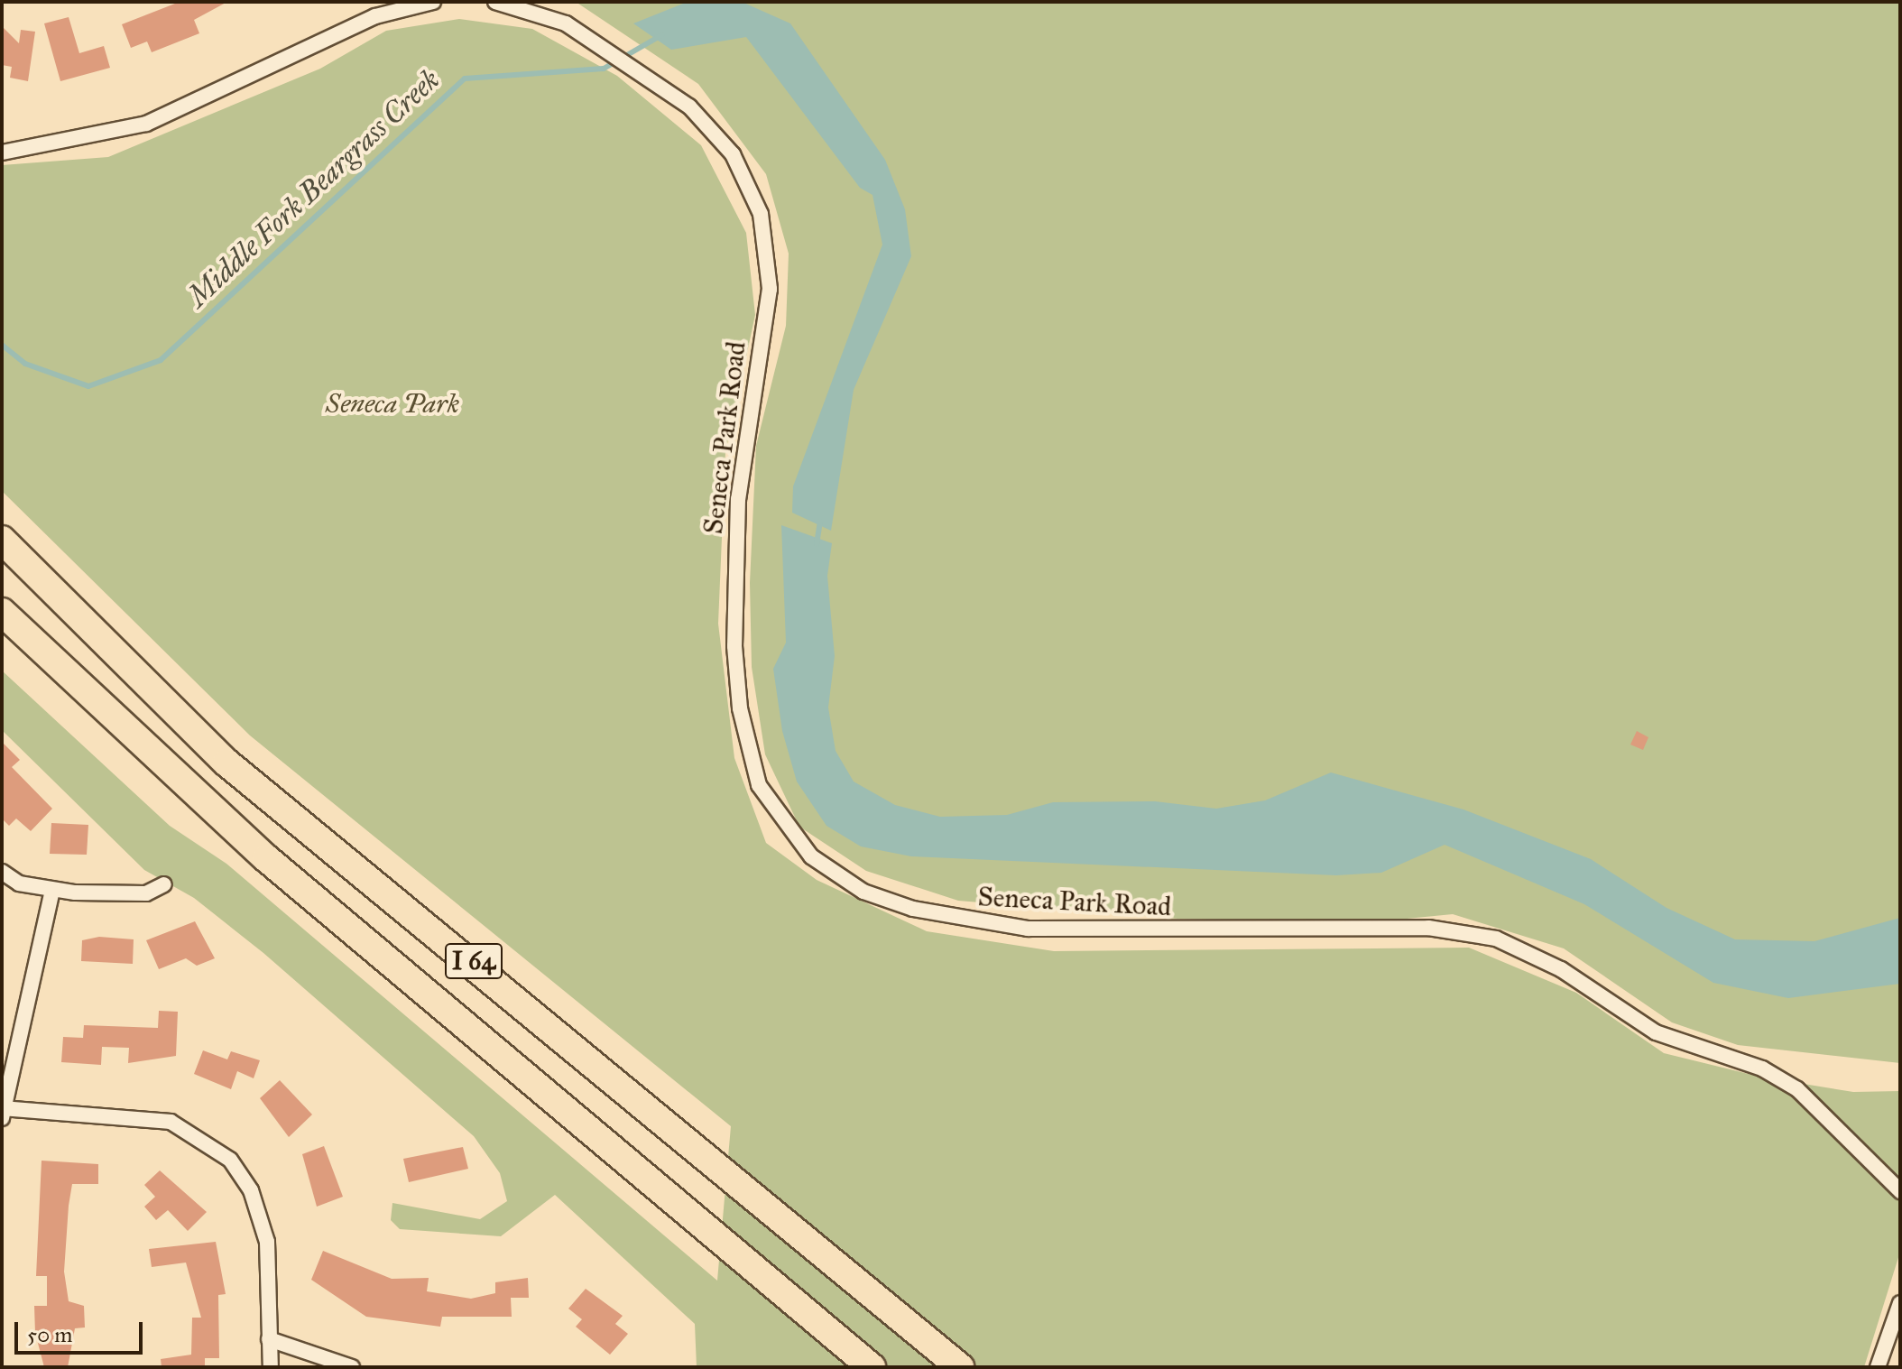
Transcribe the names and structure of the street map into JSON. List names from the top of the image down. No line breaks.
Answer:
{"streets":{"highway":["I 64"],"street":["Seneca Park Road"]},"water":["Middle Fork Beargrass Creek"],"parks":["Seneca Park"],"scale_bar":"50 m"}
